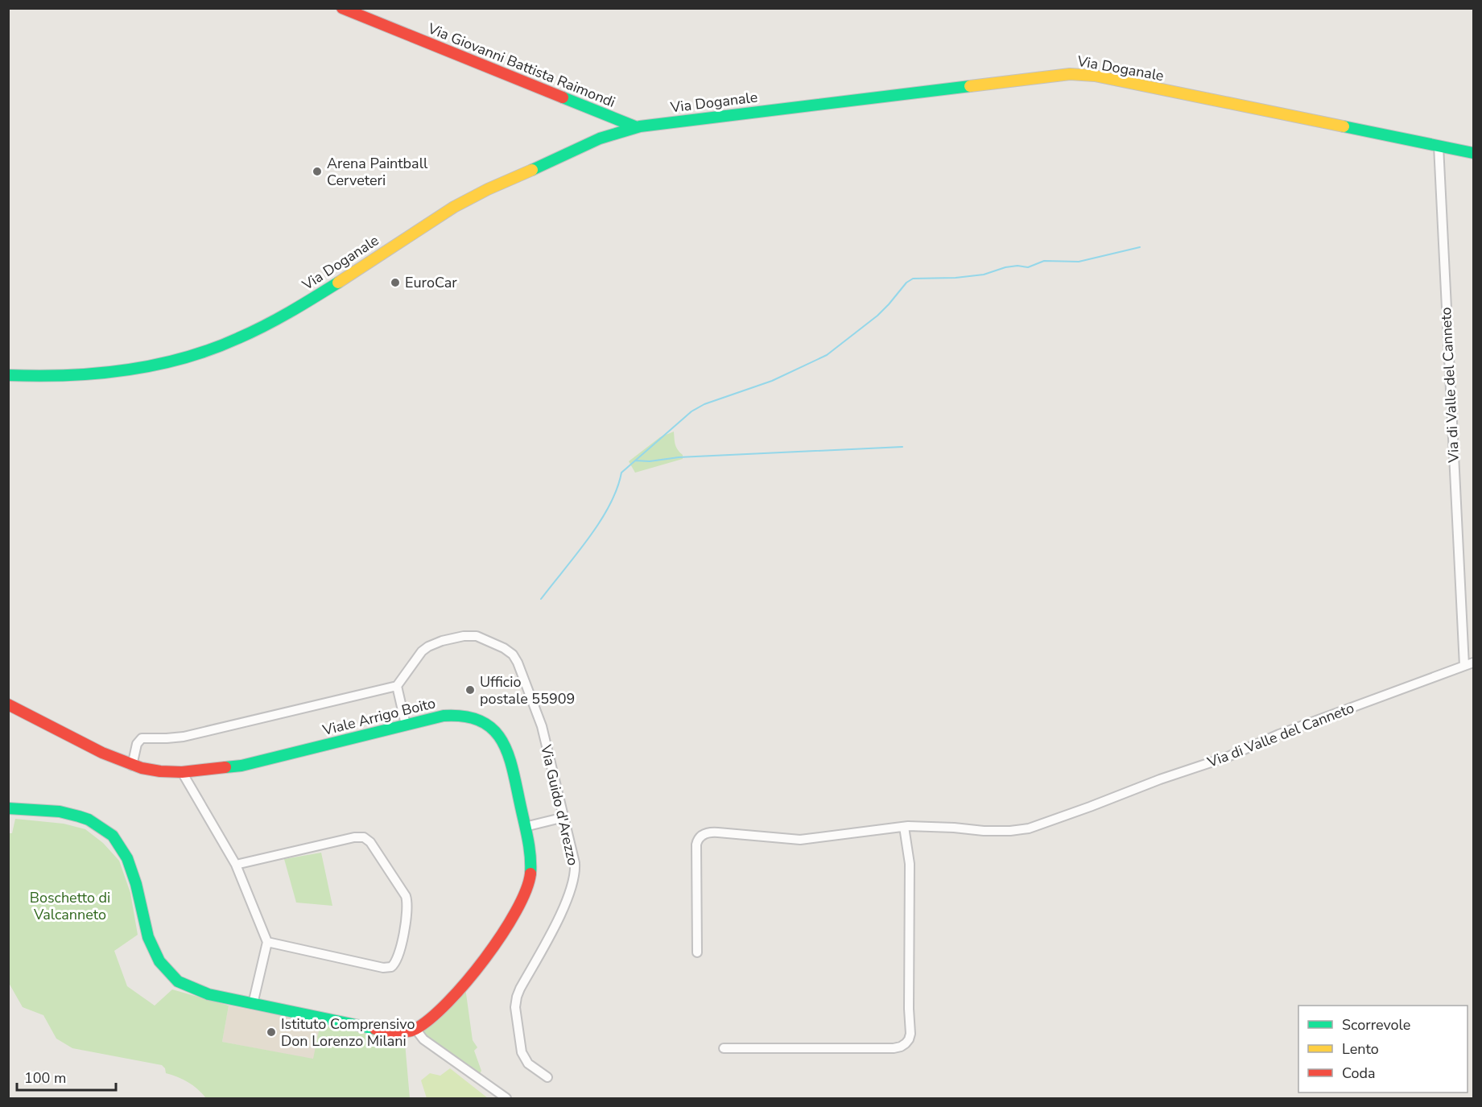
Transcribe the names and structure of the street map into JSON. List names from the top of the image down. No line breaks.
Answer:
{"streets":{"street":["Via Giovanni Battista Raimondi","Via Doganale","Via di Valle del Canneto","Viale Arrigo Boito","Via Guido d'Arezzo"]},"crossings":[["Via Giovanni Battista Raimondi","Via Doganale"],["Via Doganale","Via di Valle del Canneto"]],"parks":["Boschetto di Valcanneto"],"places":["Arena Paintball Cerveteri","EuroCar","Ufficio postale 55909","Istituto Comprensivo Don Lorenzo Milani"],"legend":["Scorrevole","Lento","Coda"],"scale_bar":"100 m"}
